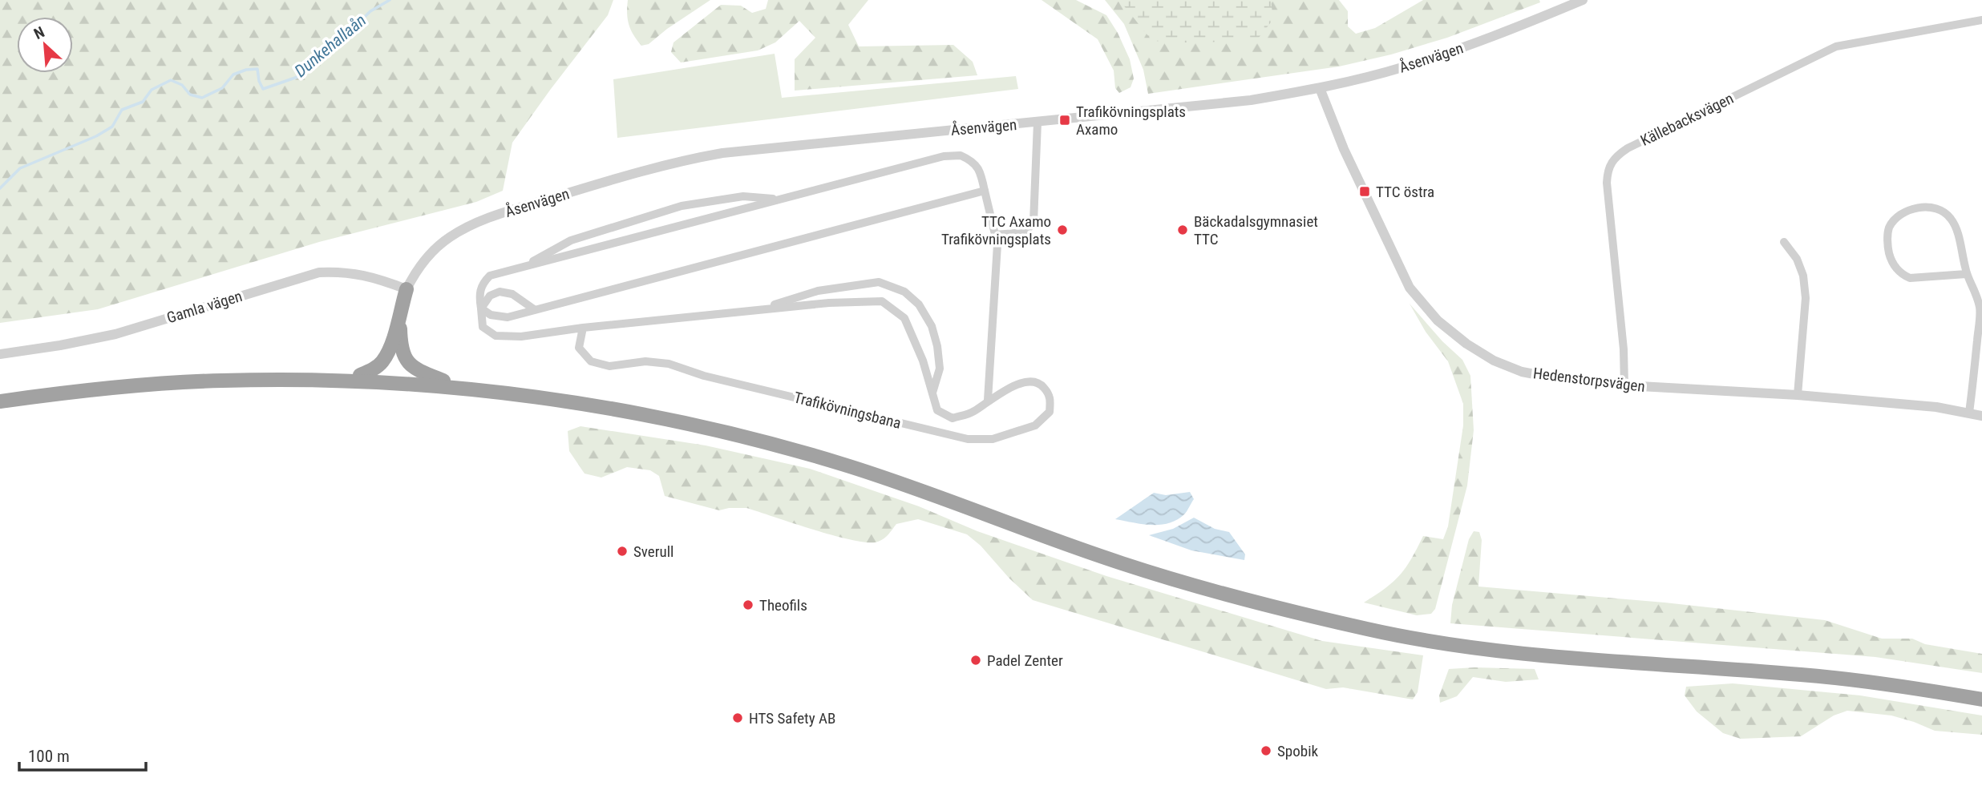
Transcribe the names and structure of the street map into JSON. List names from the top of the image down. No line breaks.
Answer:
{"streets":{"street":["Åsenvägen","Källebacksvägen","Gamla vägen","Hedenstorpsvägen","Trafikövningsbana"]},"crossings":[["Åsenvägen","Gamla vägen"],["Åsenvägen","Hedenstorpsvägen"],["Källebacksvägen","Hedenstorpsvägen"]],"water":["Dunkehallaån"],"places":{"transit":["Trafikövningsplats Axamo","TTC östra"],"other":["TTC Axamo Trafikövningsplats","Bäckadalsgymnasiet TTC","Sverull","Theofils","Padel Zenter","HTS Safety AB","Spobik"]},"scale_bar":"100 m","north":"top left"}
